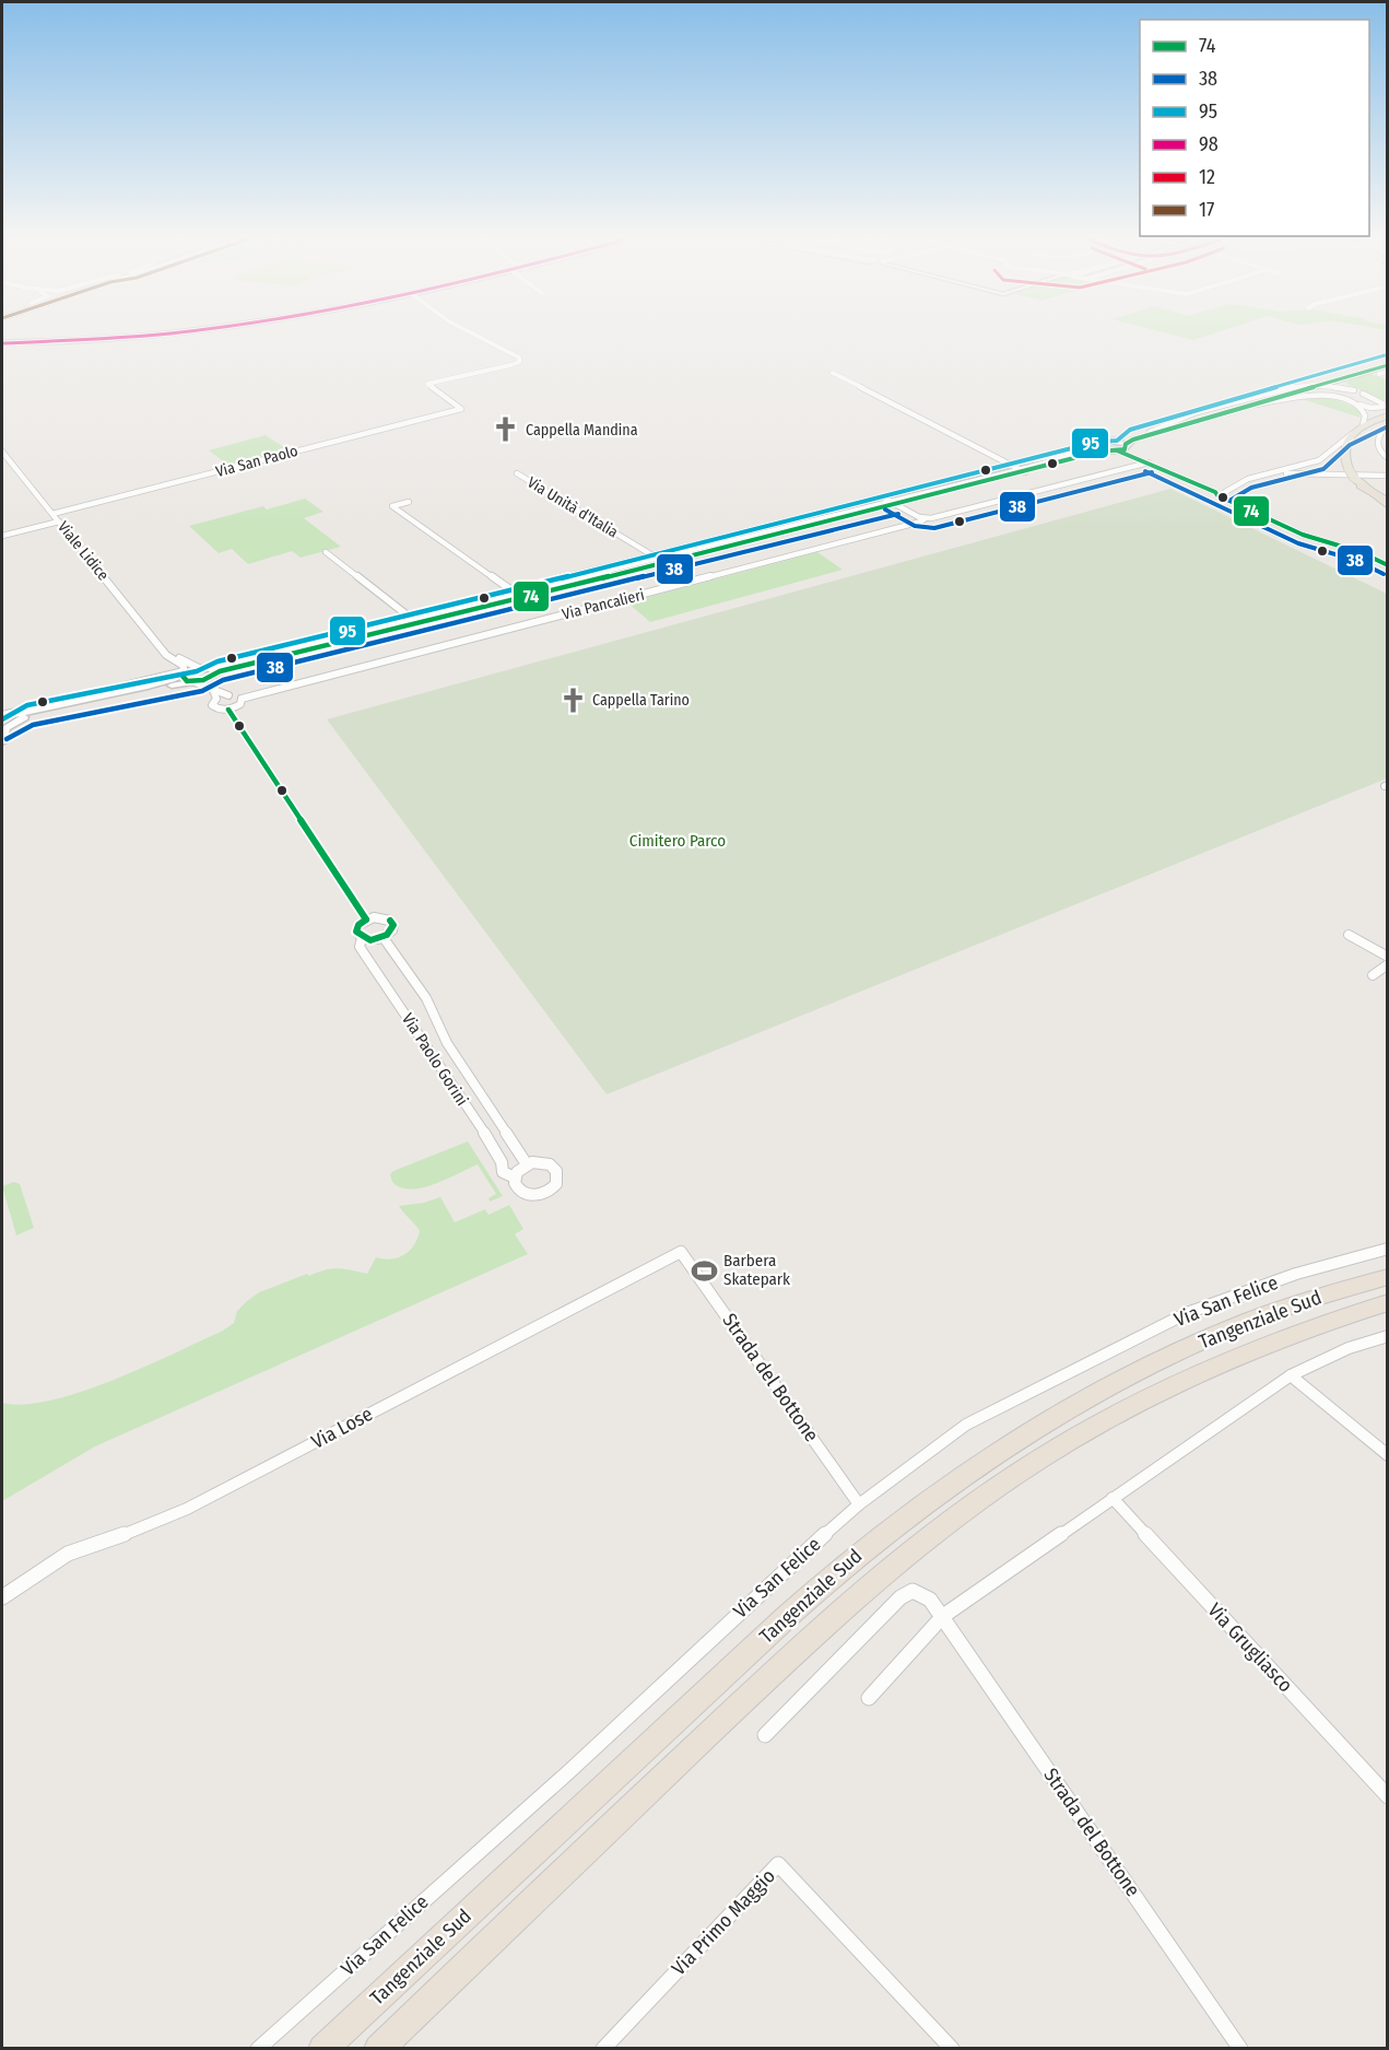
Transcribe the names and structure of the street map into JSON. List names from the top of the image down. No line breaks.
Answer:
{"streets":{"highway":["Tangenziale Sud"],"street":["Via San Paolo","Via Unità d'Italia","Viale Lidice","Via Pancalieri","Via Paolo Gorini","Via San Felice","Strada del Bottone","Via Lose","Via Grugliasco","Via Primo Maggio"]},"crossings":[["Via San Paolo","Viale Lidice"],["Via San Felice","Strada del Bottone"],["Strada del Bottone","Via Lose"]],"parks":["Cimitero Parco"],"places":{"church":["Cappella Mandina","Cappella Tarino"],"sports":["Barbera Skatepark"]},"lines":["transit line 98","transit line 95","transit line 74","transit line 38"],"legend":["74","38","95","98","12","17"]}
